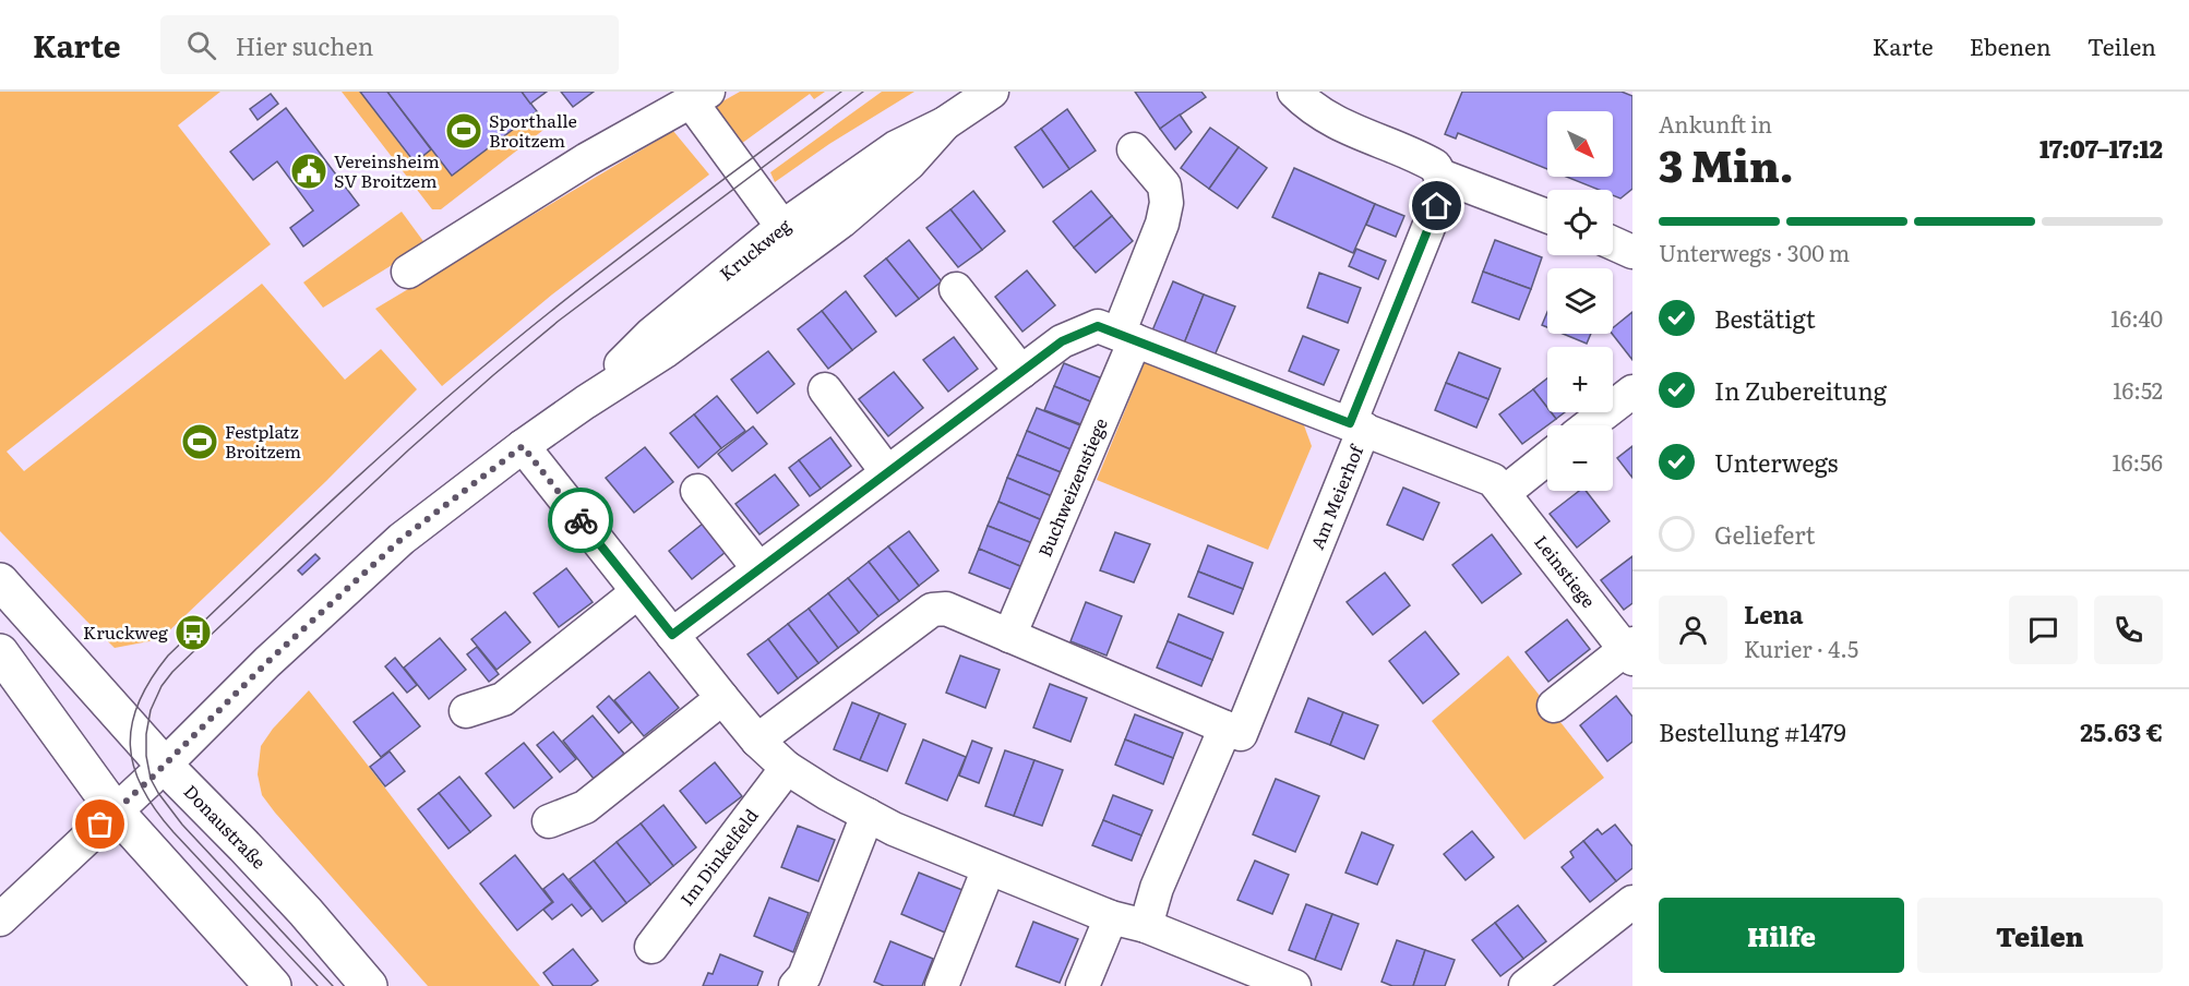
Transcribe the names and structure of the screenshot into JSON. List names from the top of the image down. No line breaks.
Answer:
{"streets":{"main road":["Donaustraße"],"street":["Kruckweg","Buchweizenstiege","Am Meierhof","Leinstiege","Im Dinkelfeld"]},"crossings":[["Kruckweg","Donaustraße"],["Buchweizenstiege","Leinstiege"],["Am Meierhof","Leinstiege"]],"places":{"sports":["Sporthalle Broitzem","Festplatz Broitzem"],"public building":["Vereinsheim SV Broitzem"],"bus stop":["Kruckweg"]},"north":"bottom right","page":{"header":"Karte","search":"Hier suchen","nav":["Karte","Ebenen","Teilen"],"heading":["3 Min.","Ankunft in","17:07–17:12"],"panel":["Lena","Kurier · 4.5","Bestellung #1479","25.63 €"],"map_buttons":["+","−"],"bar":"Unterwegs · 300 m","list":[["Bestätigt","16:40"],["In Zubereitung","16:52"],["Unterwegs","16:56"],"Geliefert"],"buttons":["Hilfe","Teilen"]}}
